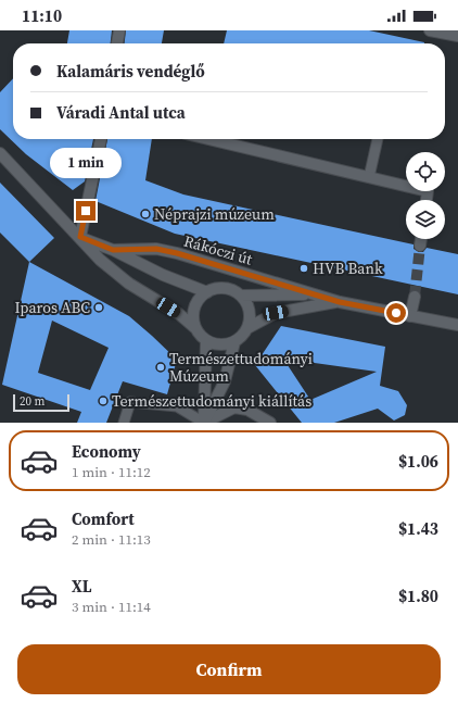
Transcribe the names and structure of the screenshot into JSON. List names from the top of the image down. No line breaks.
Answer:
{"streets":{"street":["Rákóczi út"]},"places":["Néprajzi múzeum","HVB Bank","Iparos ABC","Természettudományi Múzeum","Természettudományi kiállítás"],"scale_bar":"20 m","page":{"status":"11:10","banner":["Kalamáris vendéglő","Váradi Antal utca"],"bubble":"1 min","scale":"20 m","list":[{"name":"Economy","note":"1 min · 11:12","value":"$1.06"},{"name":"Comfort","note":"2 min · 11:13","value":"$1.43"},{"name":"XL","note":"3 min · 11:14","value":"$1.80"}],"buttons":"Confirm"}}
